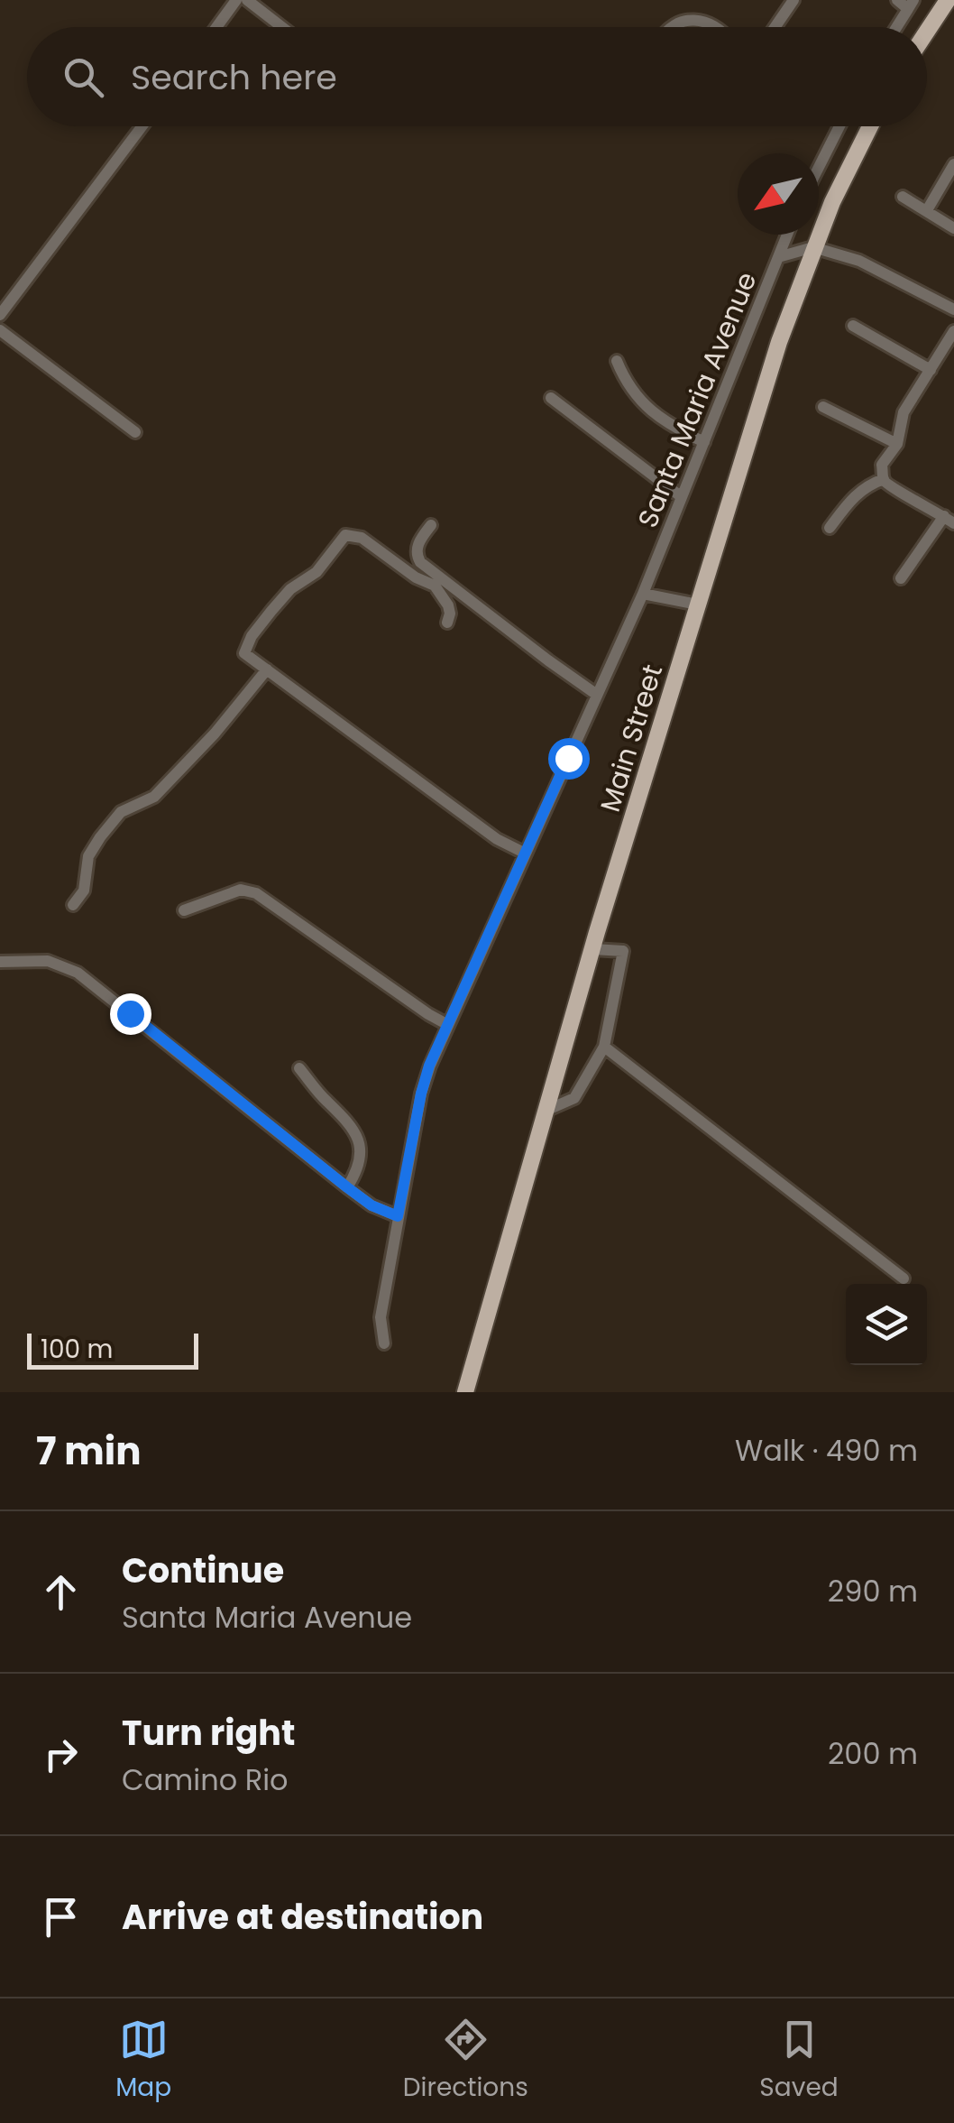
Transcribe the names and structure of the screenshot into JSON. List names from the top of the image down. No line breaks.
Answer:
{"streets":{"main road":["Main Street"],"street":["Santa Maria Avenue"]},"crossings":[["Santa Maria Avenue","Main Street"]],"scale_bar":"100 m","north":"bottom left","page":{"search":"Search here","scale":"100 m","heading":["7 min","Walk · 490 m"],"list":[["Continue","Santa Maria Avenue","290 m"],["Turn right","Camino Rio","200 m"],"Arrive at destination"],"nav":["Map","Directions","Saved"]}}
